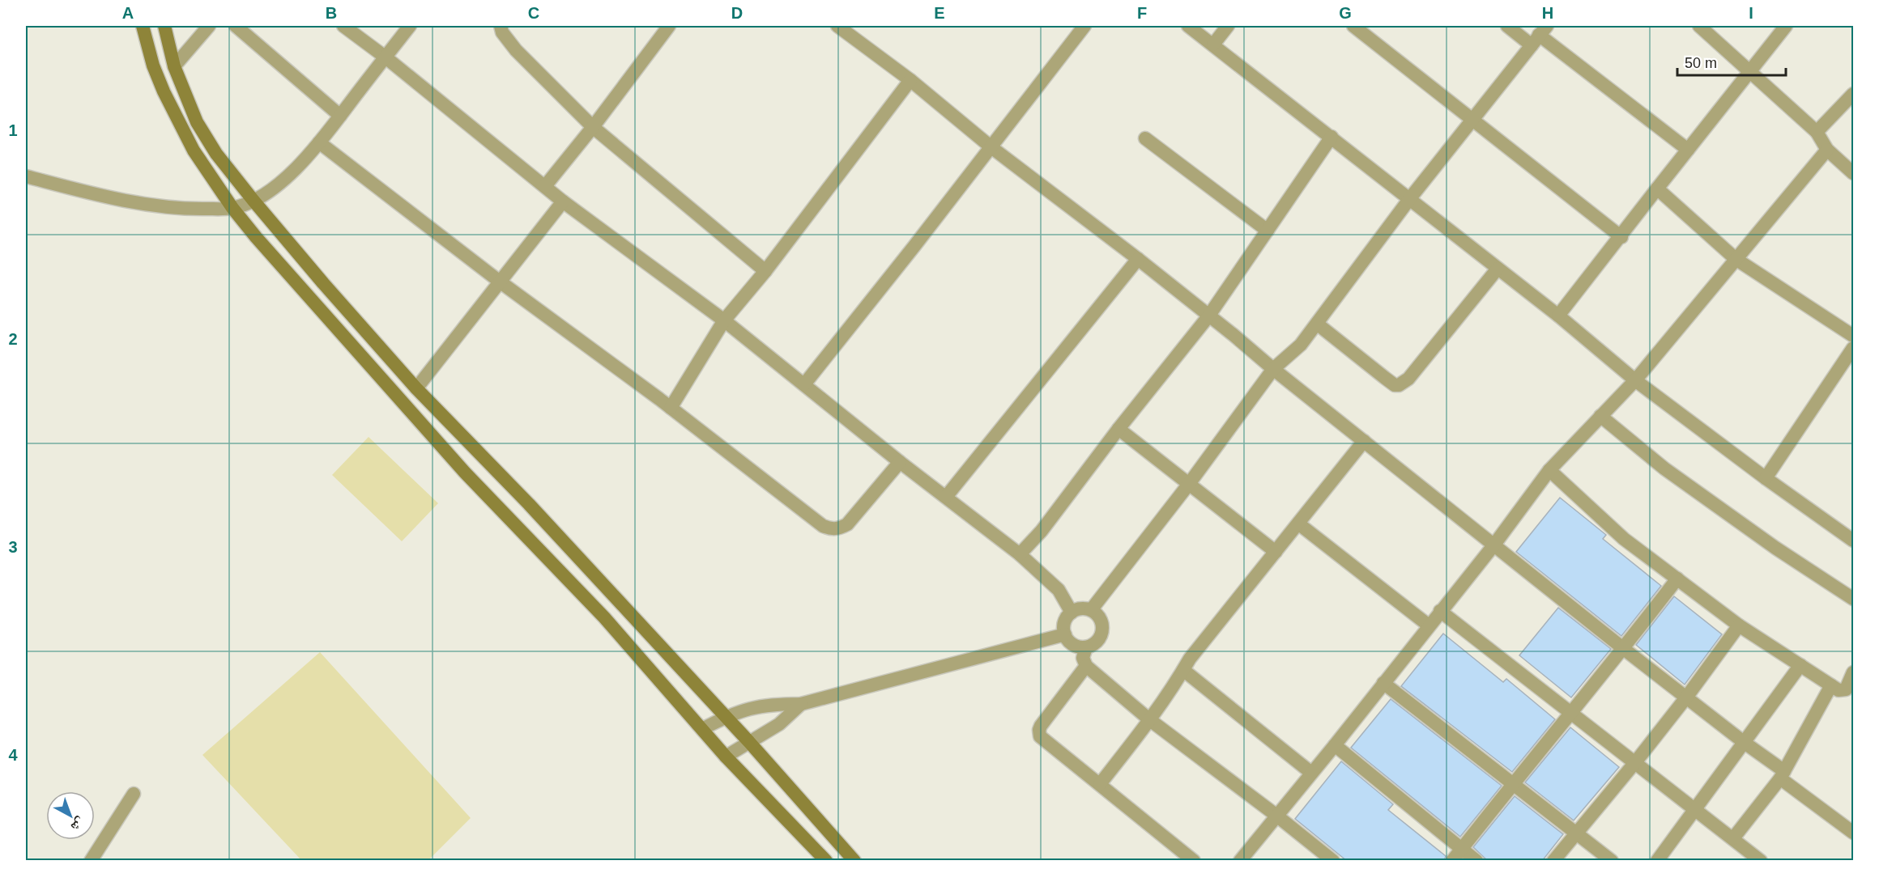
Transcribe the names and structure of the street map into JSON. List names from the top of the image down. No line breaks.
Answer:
{"scale_bar":"50 m","north":"bottom right","grid":{"columns":["A","B","C","D","E","F","G","H","I"],"rows":["1","2","3","4"]}}
